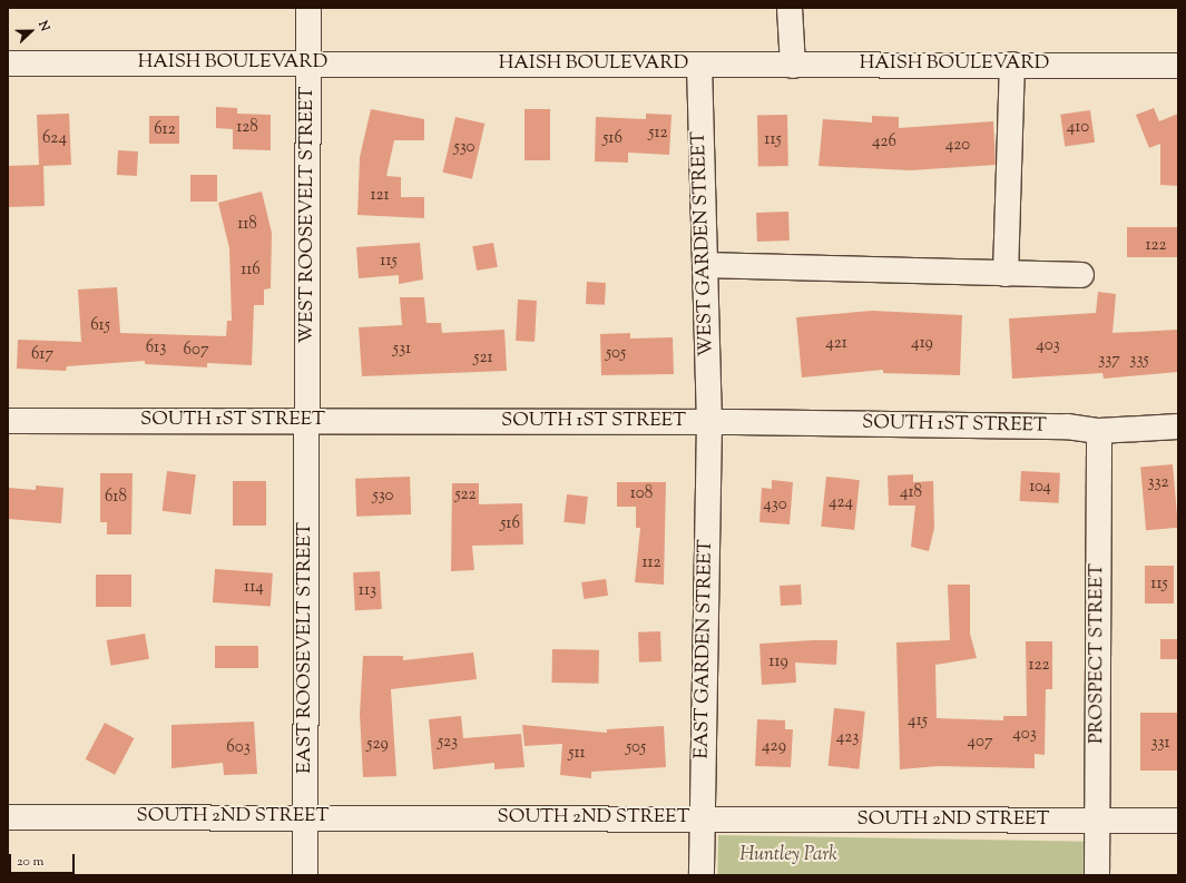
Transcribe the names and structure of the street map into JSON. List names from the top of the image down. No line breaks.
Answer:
{"streets":{"street":["HAISH BOULEVARD","WEST ROOSEVELT STREET","WEST GARDEN STREET","SOUTH 1ST STREET","EAST ROOSEVELT STREET","EAST GARDEN STREET","PROSPECT STREET","SOUTH 2ND STREET"]},"crossings":[["HAISH BOULEVARD","WEST ROOSEVELT STREET"],["HAISH BOULEVARD","WEST GARDEN STREET"],["WEST ROOSEVELT STREET","SOUTH 1ST STREET"],["WEST ROOSEVELT STREET","EAST ROOSEVELT STREET"],["WEST GARDEN STREET","SOUTH 1ST STREET"],["WEST GARDEN STREET","EAST GARDEN STREET"],["SOUTH 1ST STREET","EAST ROOSEVELT STREET"],["SOUTH 1ST STREET","EAST GARDEN STREET"],["SOUTH 1ST STREET","PROSPECT STREET"],["EAST ROOSEVELT STREET","SOUTH 2ND STREET"],["EAST GARDEN STREET","SOUTH 2ND STREET"],["PROSPECT STREET","SOUTH 2ND STREET"]],"parks":["Huntley Park"],"house_numbers":["128","410","612","512","624","516","115","426","420","530","121","118","122","115","116","615","421","419","403","613","531","607","505","617","521","337","335","332","104","418","108","522","530","618","424","430","516","112","115","114","113","119","122","415","403","423","523","407","331","529","429","603","505","511"],"scale_bar":"20 m","north":"right"}
